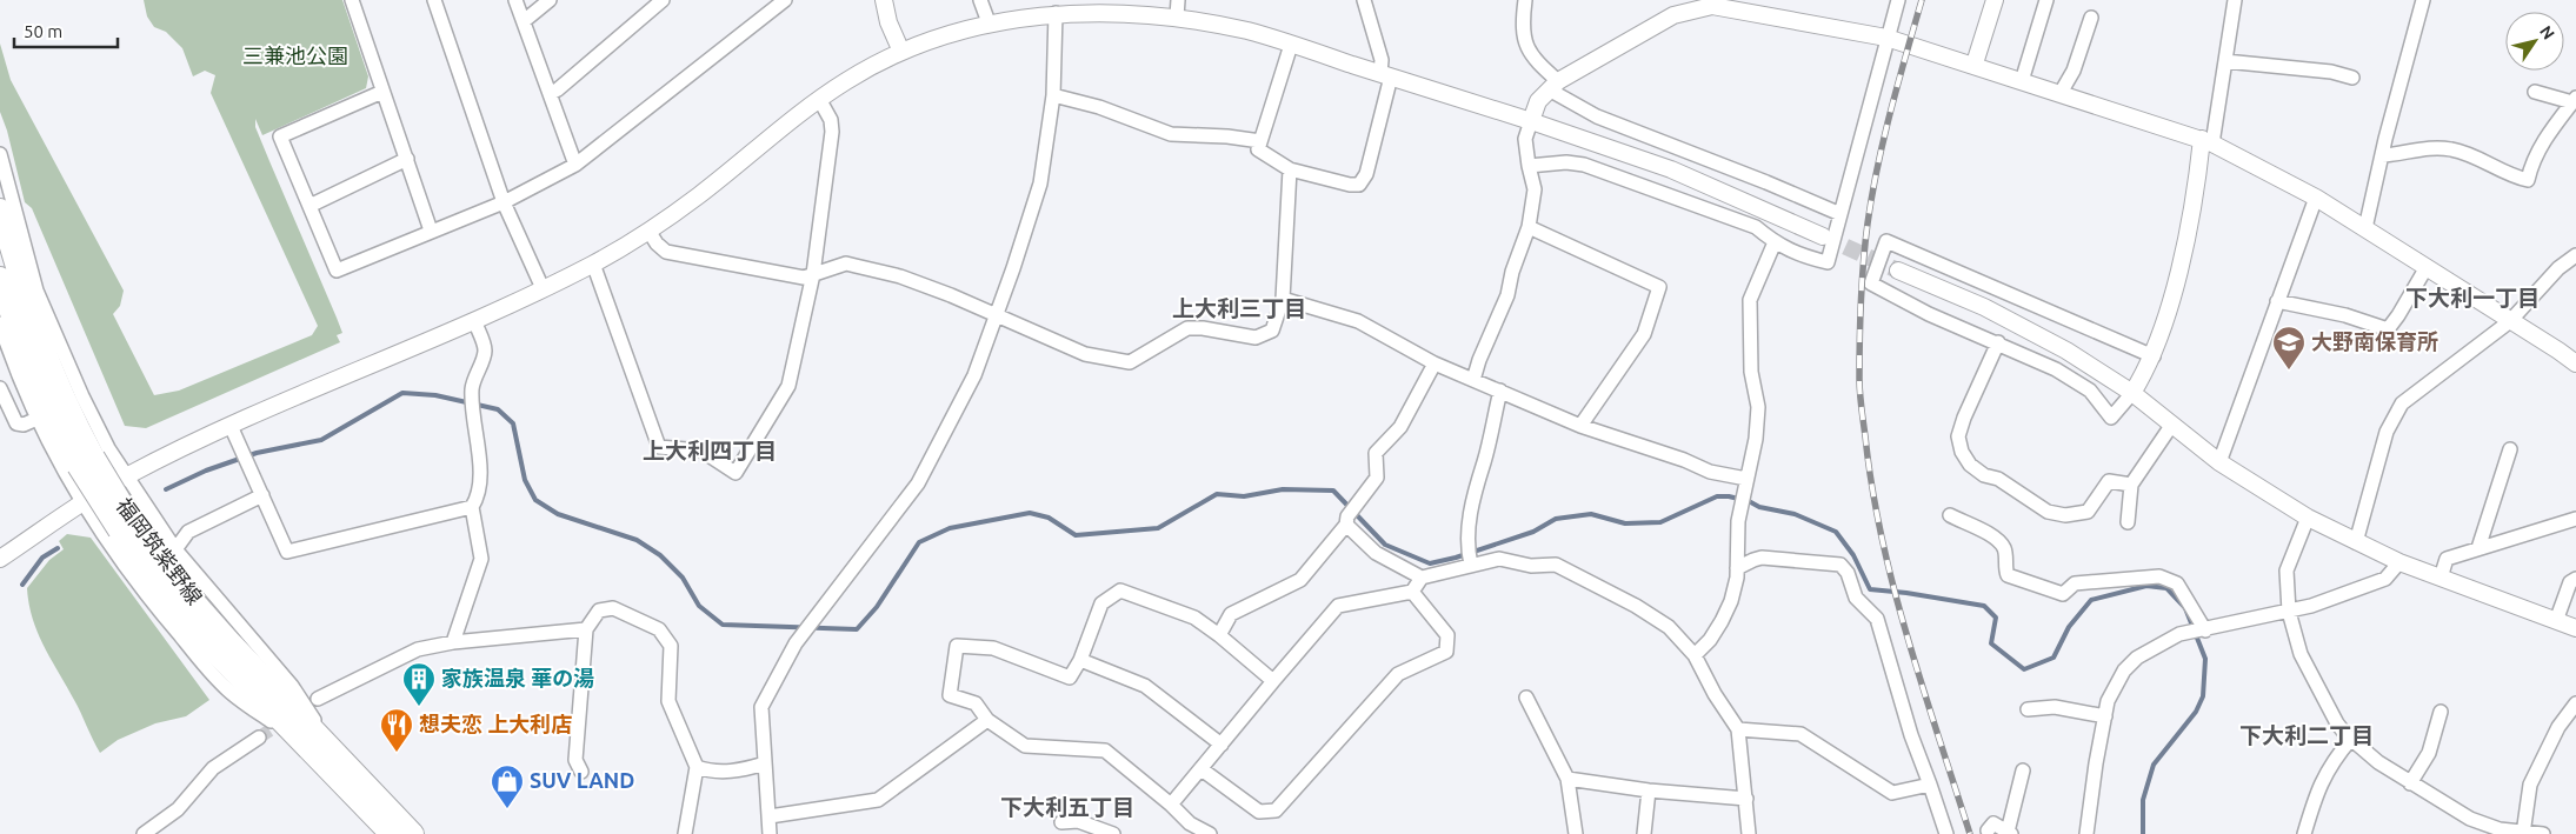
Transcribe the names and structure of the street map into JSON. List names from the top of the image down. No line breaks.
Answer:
{"streets":{"main road":["福岡筑紫野線"]},"districts":["下大利一丁目","上大利三丁目","上大利四丁目","下大利二丁目","下大利五丁目"],"parks":["三兼池公園"],"places":{"school or university":["大野南保育所"],"building":["家族温泉 華の湯"],"restaurant":["想夫恋 上大利店"],"shop":["SUV LAND"]},"scale_bar":"50 m","north":"top right"}
